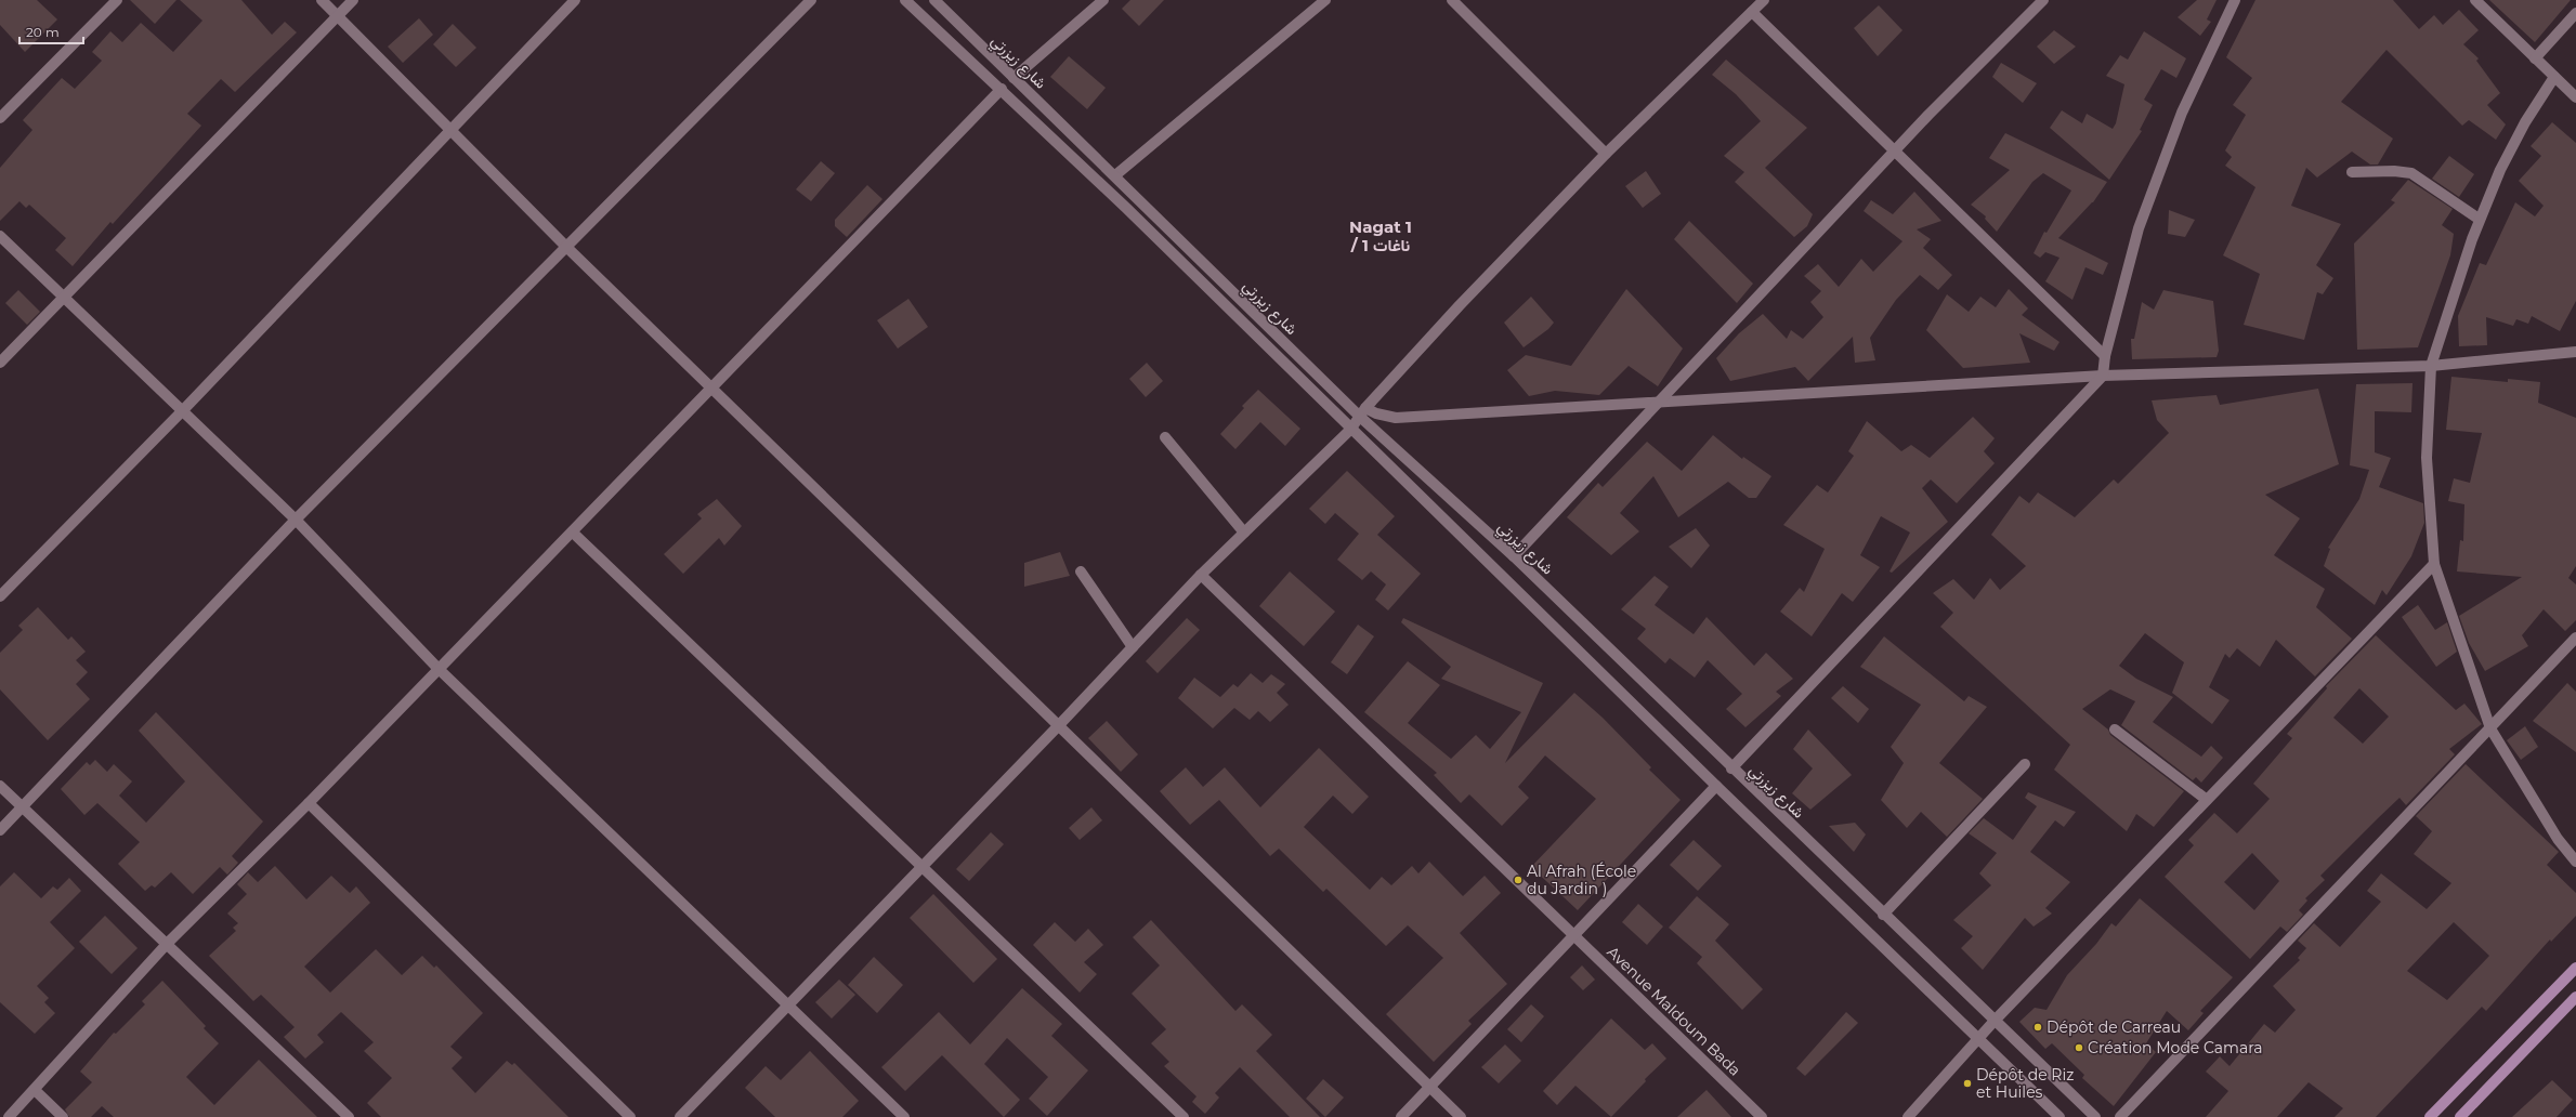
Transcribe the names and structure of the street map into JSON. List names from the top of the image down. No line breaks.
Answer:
{"streets":{"street":["شارع زيزرتي","Avenue Maldoum Bada"]},"districts":["Nagat 1 / ناغات 1"],"places":["Al Afrah (École du Jardin )","Dépôt de Carreau","Création Mode Camara","Dépôt de Riz et Huiles"],"scale_bar":"20 m"}
